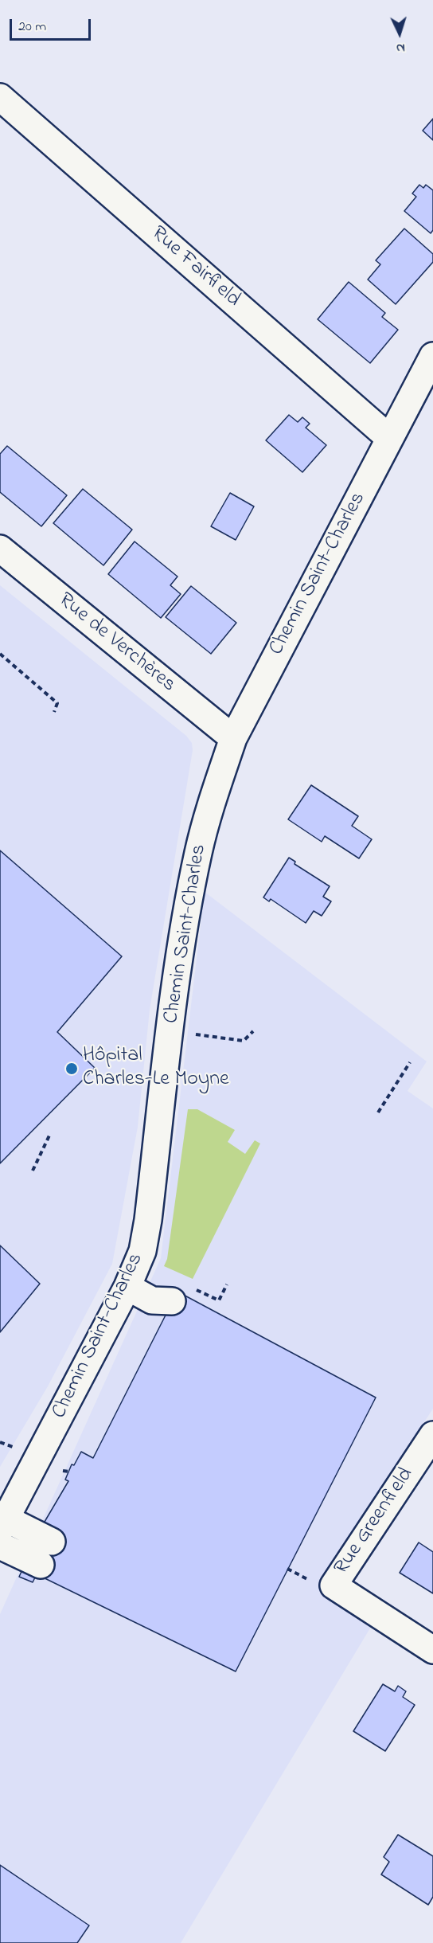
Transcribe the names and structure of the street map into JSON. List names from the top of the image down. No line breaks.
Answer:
{"streets":{"street":["Rue Fairfield","Chemin Saint-Charles","Rue de Verchères","Rue Greenfield"]},"crossings":[["Rue Fairfield","Chemin Saint-Charles"],["Chemin Saint-Charles","Rue de Verchères"]],"places":["Hôpital Charles-Le Moyne"],"scale_bar":"20 m","north":"bottom"}
